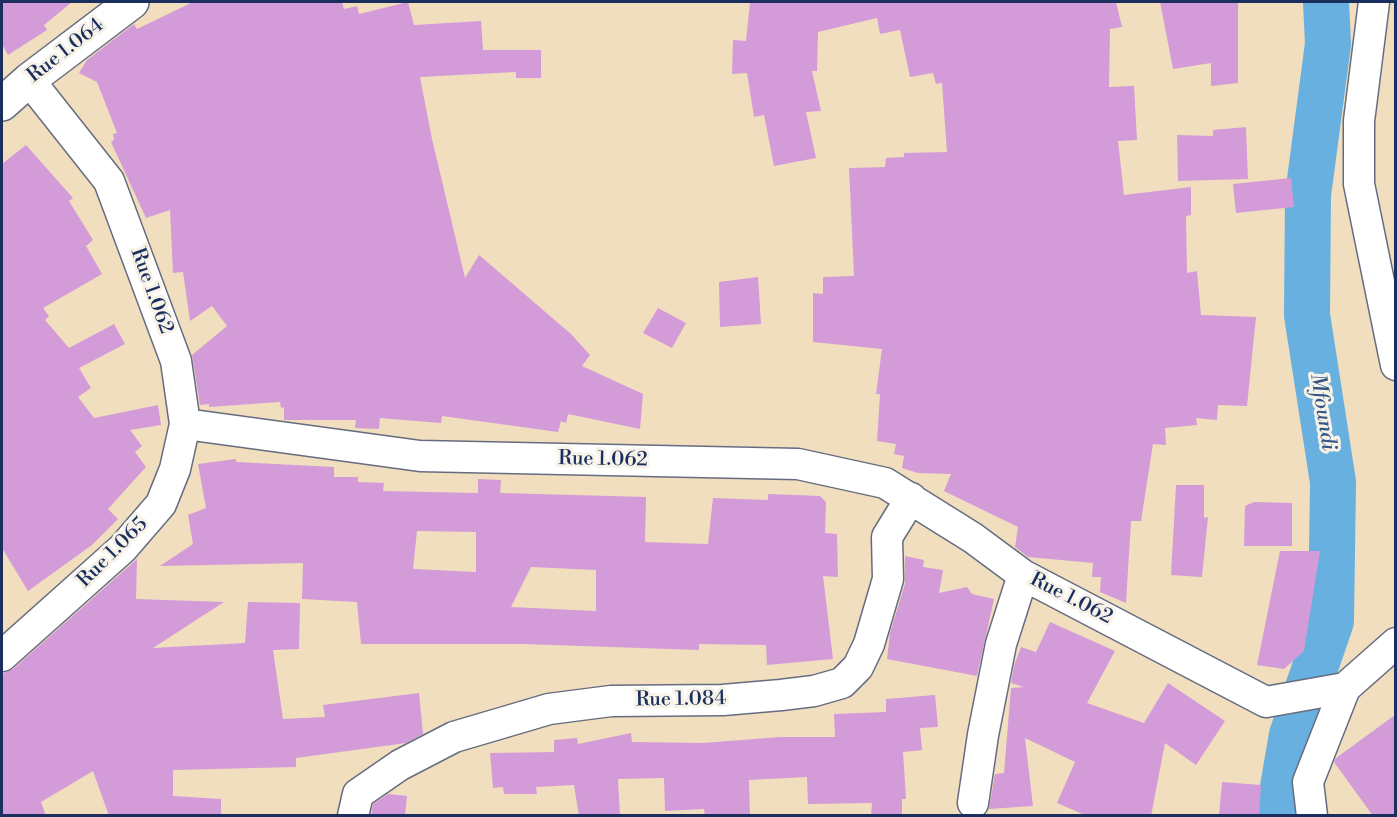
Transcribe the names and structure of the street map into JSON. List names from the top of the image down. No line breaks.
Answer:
{"streets":{"main road":["Rue 1.064"],"street":["Rue 1.062","Rue 1.065","Rue 1.084"]},"crossings":[["Rue 1.064","Rue 1.062"],["Rue 1.062","Rue 1.065"],["Rue 1.062","Rue 1.084"]],"water":["Mfoundi"]}
